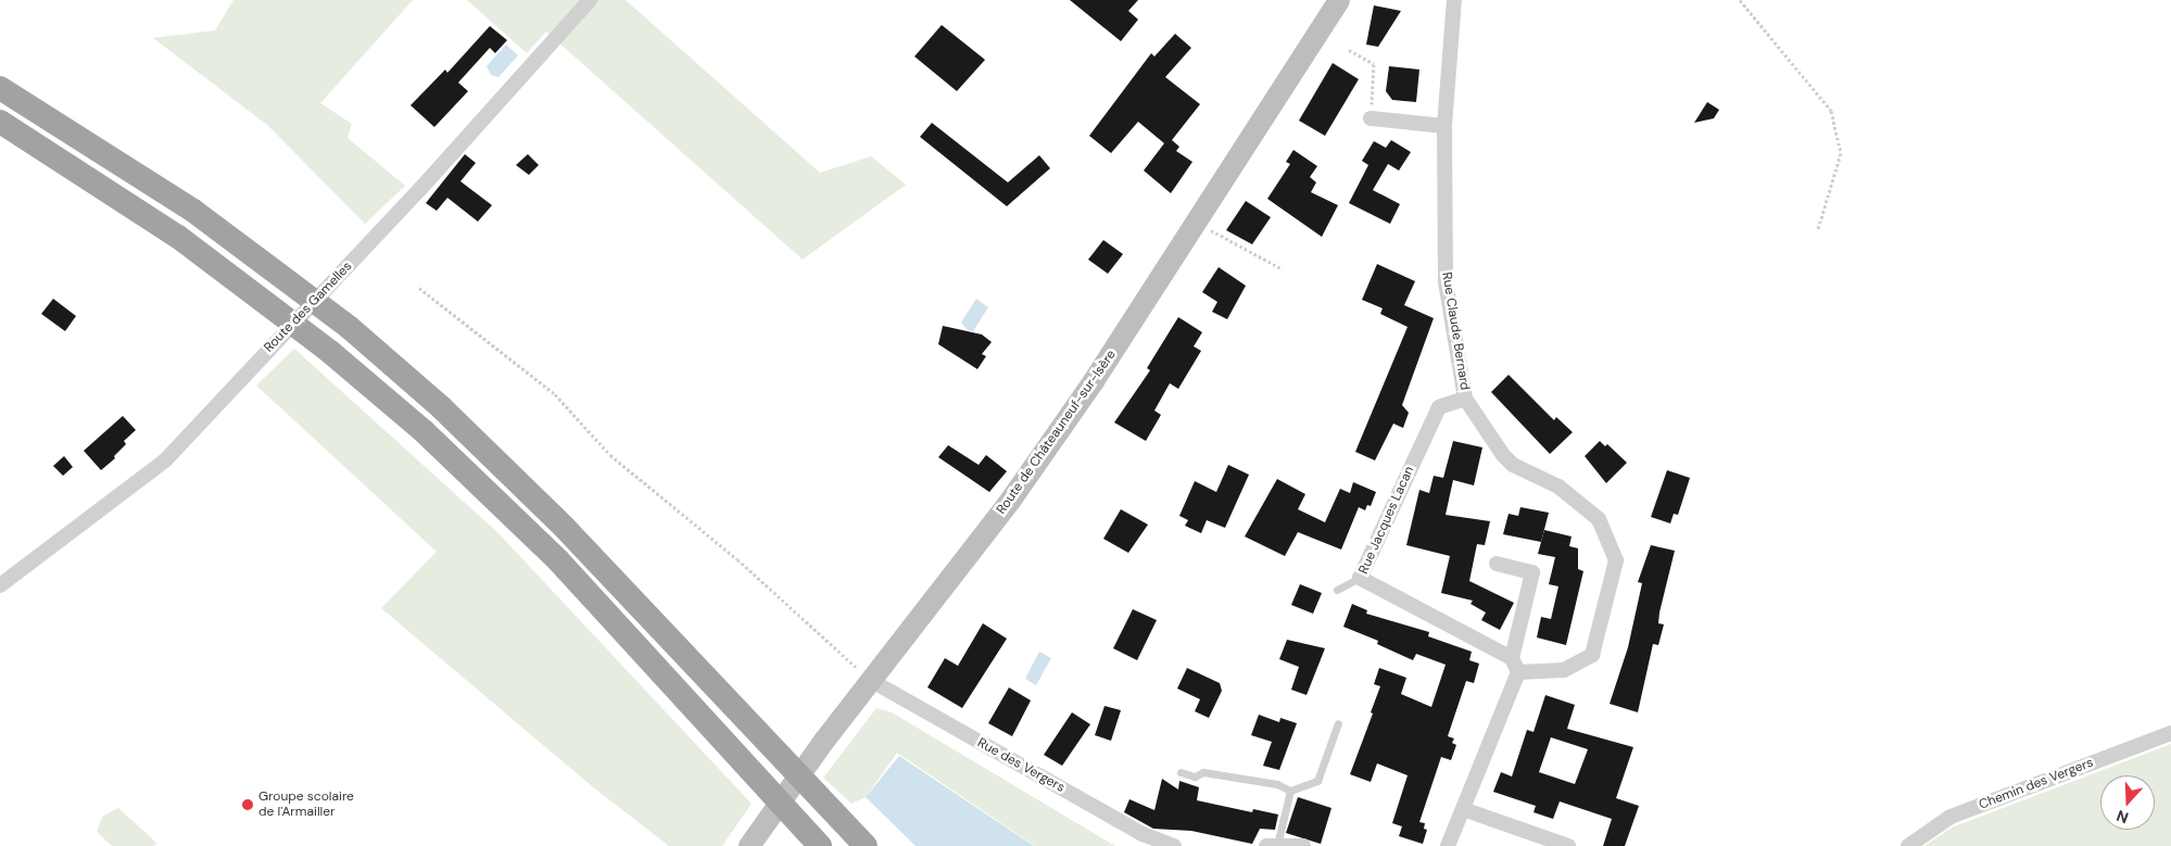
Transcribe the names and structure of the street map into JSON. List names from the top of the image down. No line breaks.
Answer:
{"streets":{"main road":["Route de Châteauneuf-sur-Isère"],"street":["Route des Gamelles","Rue Claude Bernard","Rue Jacques Lacan","Rue des Vergers","Chemin des Vergers"]},"crossings":[["Rue Claude Bernard","Rue Jacques Lacan"],["Route de Châteauneuf-sur-Isère","Rue des Vergers"]],"places":["Groupe scolaire de l'Armailler"],"north":"bottom"}
